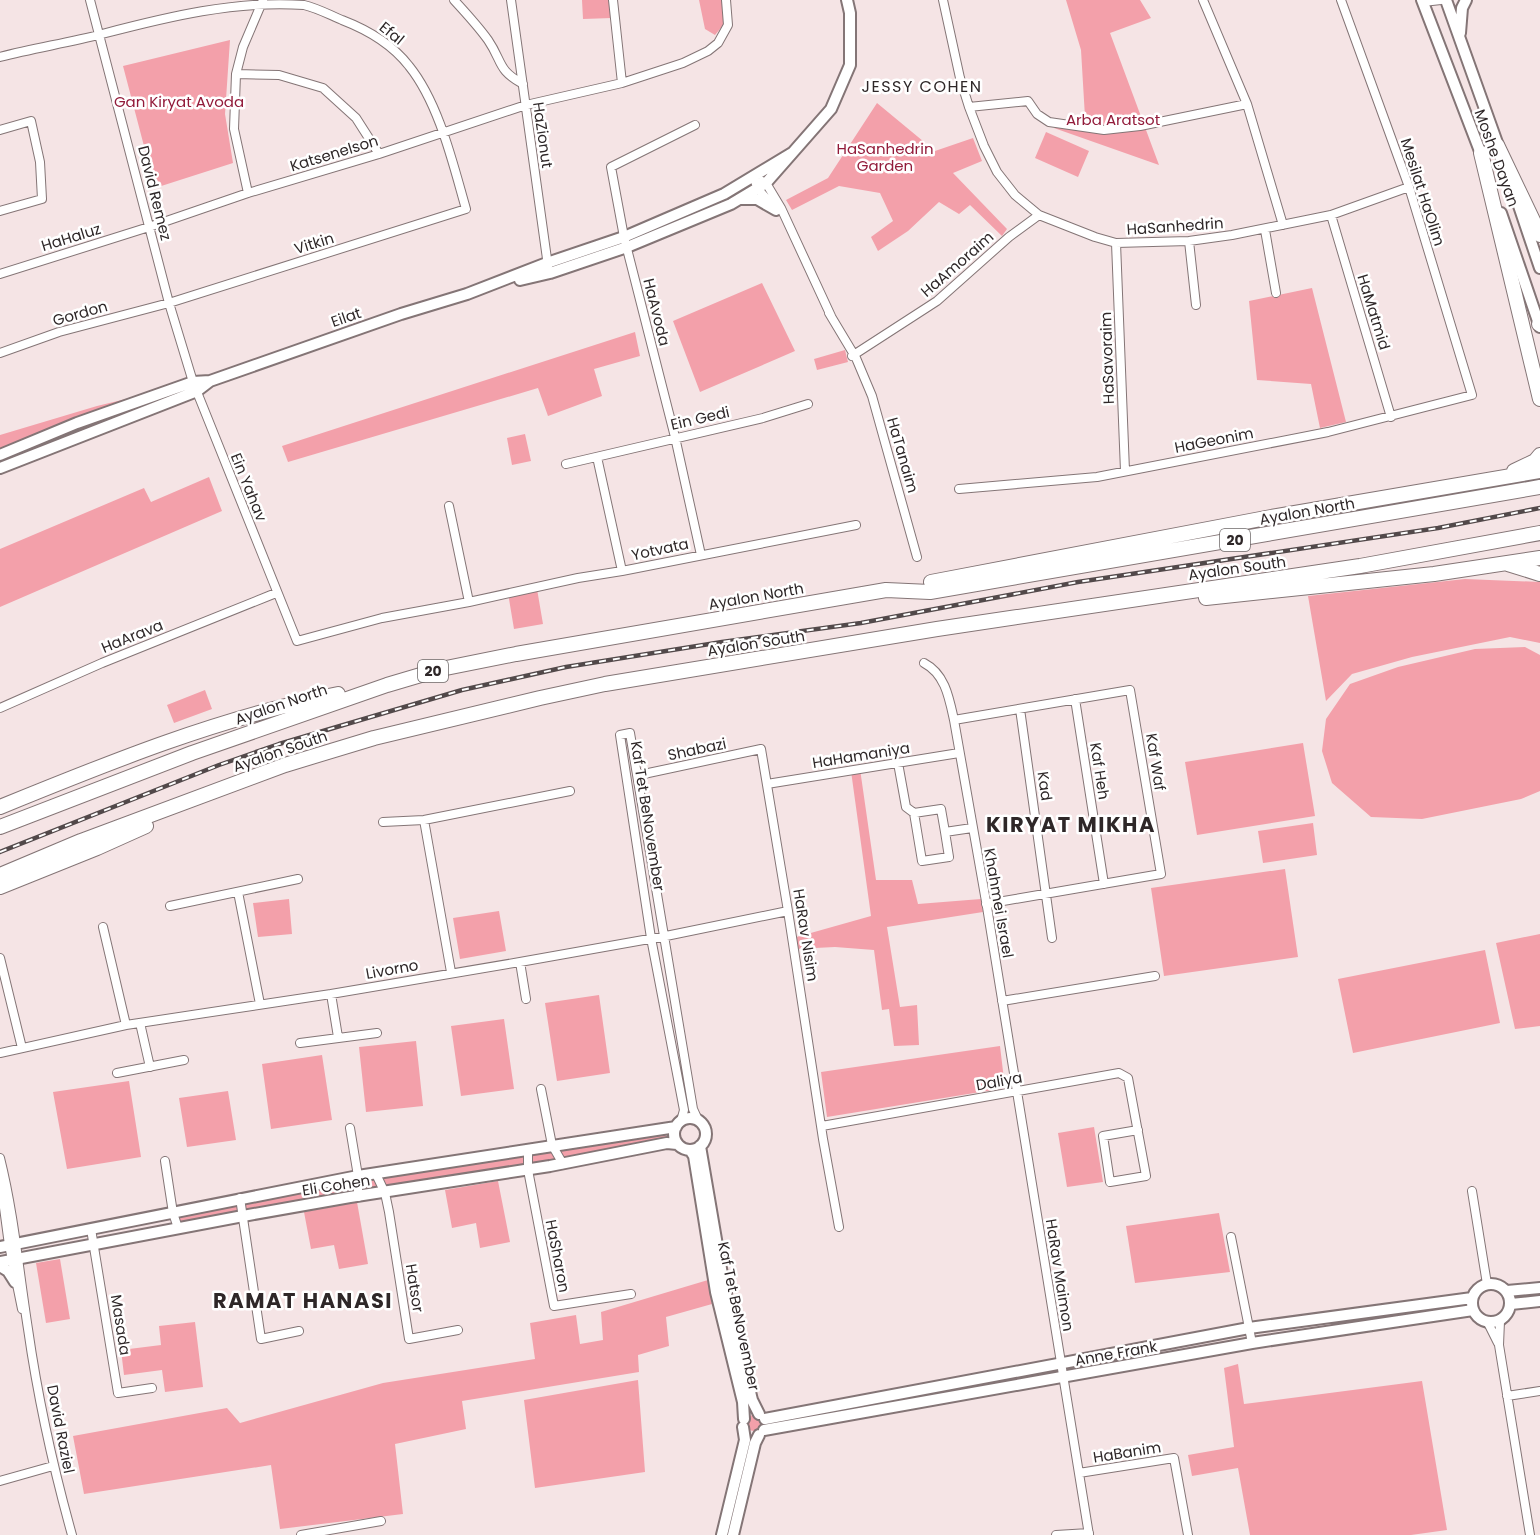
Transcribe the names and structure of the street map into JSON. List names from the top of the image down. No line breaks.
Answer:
{"streets":{"highway":["Ayalon North","20","Ayalon South"],"street":["Efal","HaZionut","Katsenelson","Moshe Dayan","Mesilat HaOlim","David Remez","HaSanhedrin","HaHaluz","Vitkin","HaAmoraim","HaAvoda","HaMatmid","Gordon","Eilat","HaSavoraim","Ein Gedi","HaGeonim","HaTanaim","Ein Yahav","Yotvata","HaArava","Shabazi","HaHamaniya","Kaf Waf","Kaf Heh","Kad","Kaf Tet BeNovember","Khahmei Israel","HaRav Nisim","Livorno","Daliya","Eli Cohen","HaSharon","HaRav Maimon","Hatsor","Masada","Anne Frank","David Raziel","HaBanim"]},"crossings":[["Efal","Katsenelson"],["Efal","David Remez"],["Efal","Vitkin"],["HaZionut","Katsenelson"],["HaZionut","Eilat"],["Katsenelson","David Remez"],["Katsenelson","HaHaluz"],["Mesilat HaOlim","HaSanhedrin"],["Mesilat HaOlim","HaGeonim"],["David Remez","HaHaluz"],["David Remez","Vitkin"],["David Remez","Gordon"],["David Remez","Eilat"],["David Remez","Ein Yahav"],["HaSanhedrin","HaAmoraim"],["HaSanhedrin","HaMatmid"],["HaSanhedrin","HaSavoraim"],["Vitkin","Gordon"],["HaAmoraim","HaTanaim"],["HaAvoda","Eilat"],["HaAvoda","Ein Gedi"],["HaAvoda","Yotvata"],["HaMatmid","HaGeonim"],["Eilat","HaTanaim"],["Eilat","Ein Yahav"],["HaSavoraim","HaGeonim"],["Ein Yahav","Yotvata"],["Ein Yahav","HaArava"],["Yotvata","HaArava"],["Shabazi","Kaf Tet BeNovember"],["Shabazi","HaRav Nisim"],["HaHamaniya","Khahmei Israel"],["HaHamaniya","HaRav Nisim"],["Kaf Waf","Kaf Heh"],["Kaf Tet BeNovember","Livorno"],["Kaf Tet BeNovember","Eli Cohen"],["Kaf Tet BeNovember","Anne Frank"],["Khahmei Israel","Daliya"],["Khahmei Israel","HaRav Maimon"],["HaRav Nisim","Livorno"],["HaRav Nisim","Daliya"],["Daliya","HaRav Maimon"],["Eli Cohen","HaSharon"],["Eli Cohen","Hatsor"],["Eli Cohen","Masada"],["Eli Cohen","David Raziel"],["HaRav Maimon","Anne Frank"],["HaRav Maimon","HaBanim"]],"districts":["JESSY COHEN","KIRYAT MIKHA","RAMAT HANASI"],"parks":["Gan Kiryat Avoda","Arba Aratsot","HaSanhedrin Garden"]}
